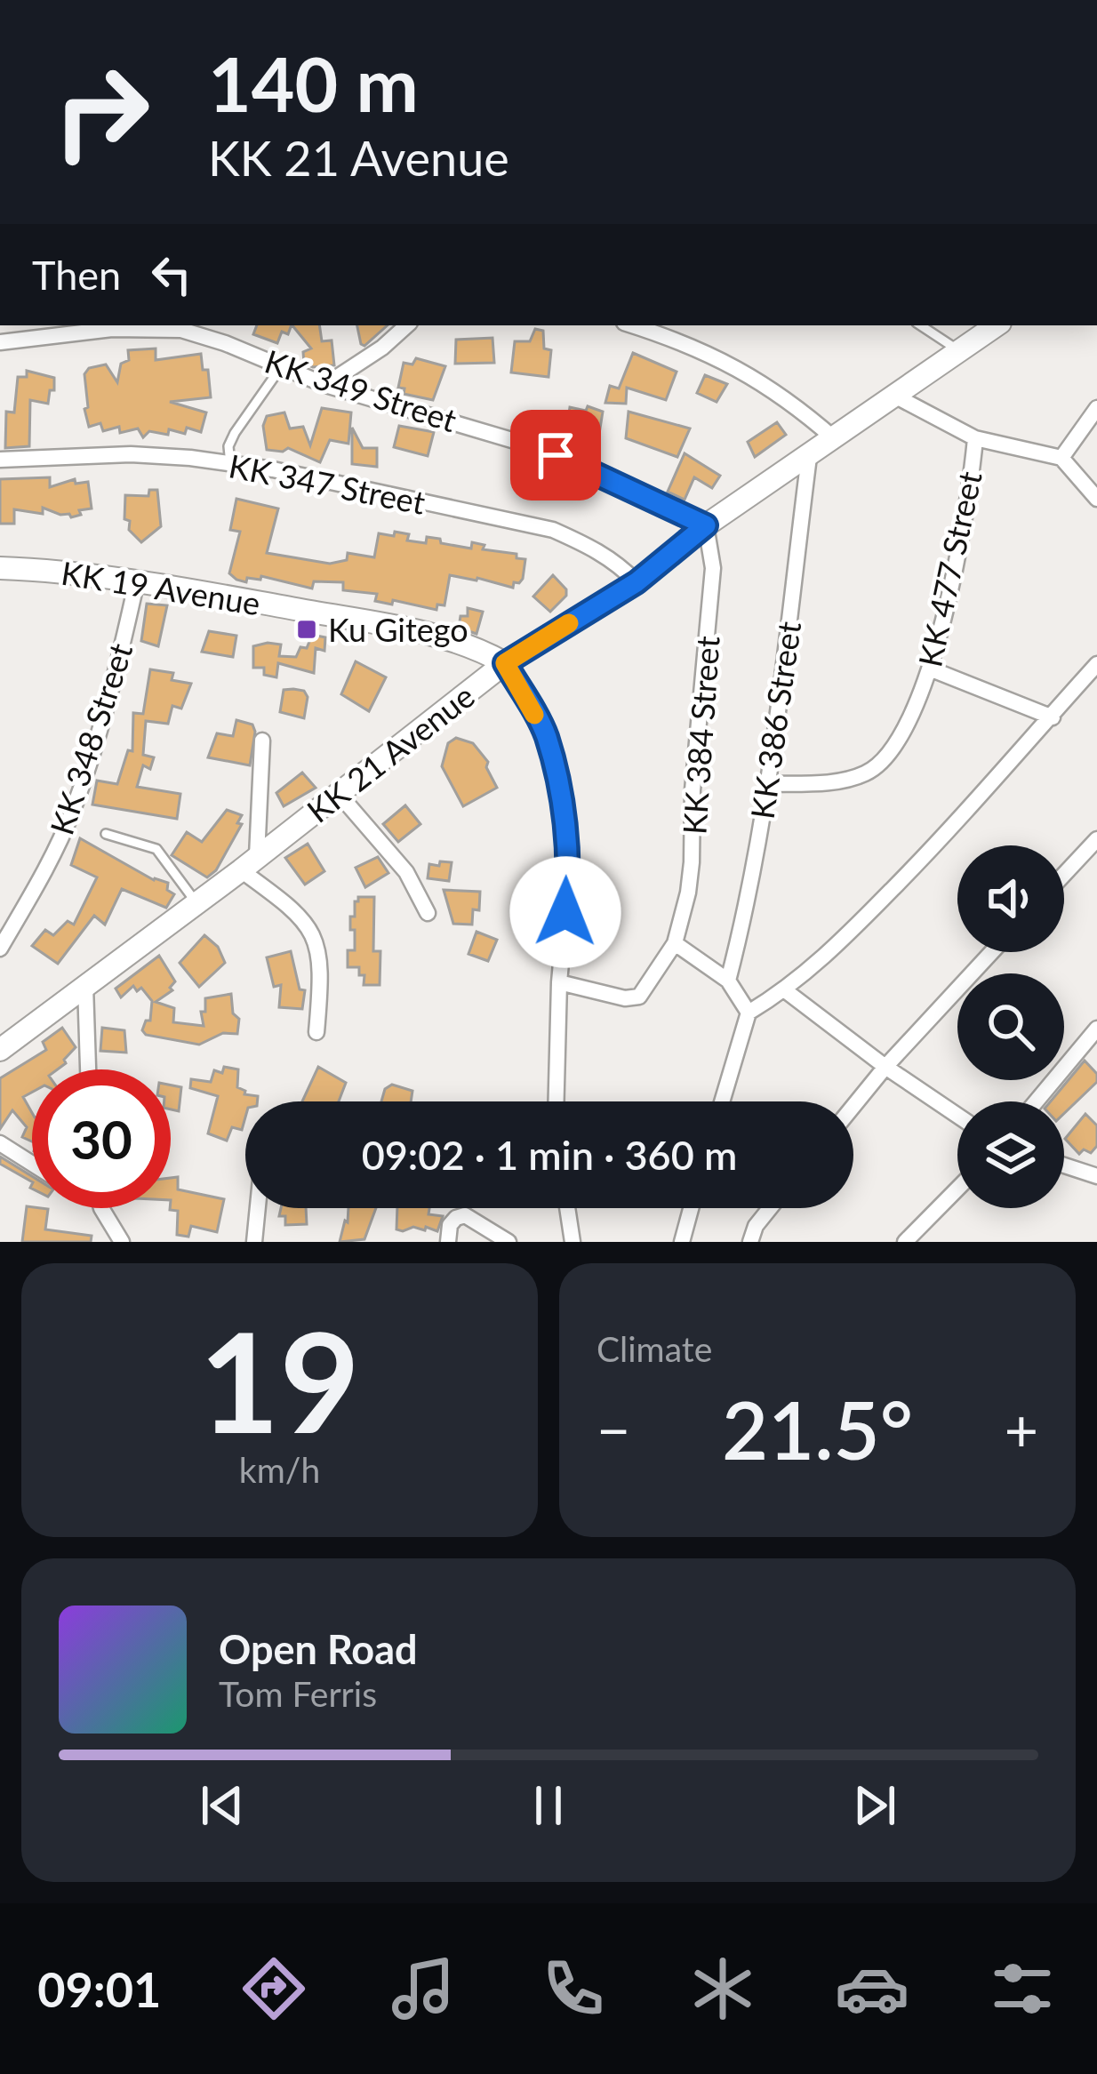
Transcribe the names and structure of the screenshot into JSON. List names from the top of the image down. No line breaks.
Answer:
{"streets":{"main road":["KK 19 Avenue","KK 21 Avenue"],"street":["KK 349 Street","KK 347 Street","KK 477 Street","KK 386 Street","KK 384 Street","KK 348 Street"]},"crossings":[["KK 349 Street","KK 384 Street"],["KK 349 Street","KK 21 Avenue"],["KK 347 Street","KK 21 Avenue"],["KK 477 Street","KK 386 Street"],["KK 19 Avenue","KK 348 Street"],["KK 19 Avenue","KK 21 Avenue"],["KK 386 Street","KK 21 Avenue"],["KK 384 Street","KK 21 Avenue"]],"places":{"transit":["Ku Gitego"]},"page":{"turn":["140 m","KK 21 Avenue"],"then":"Then","limit":"30","trip":"09:02 · 1 min · 360 m","tile":[["19","km/h"],"Climate"],"heat":["−","21.5°","+"],"song":["Open Road","Tom Ferris"],"tabs":"09:01"}}
